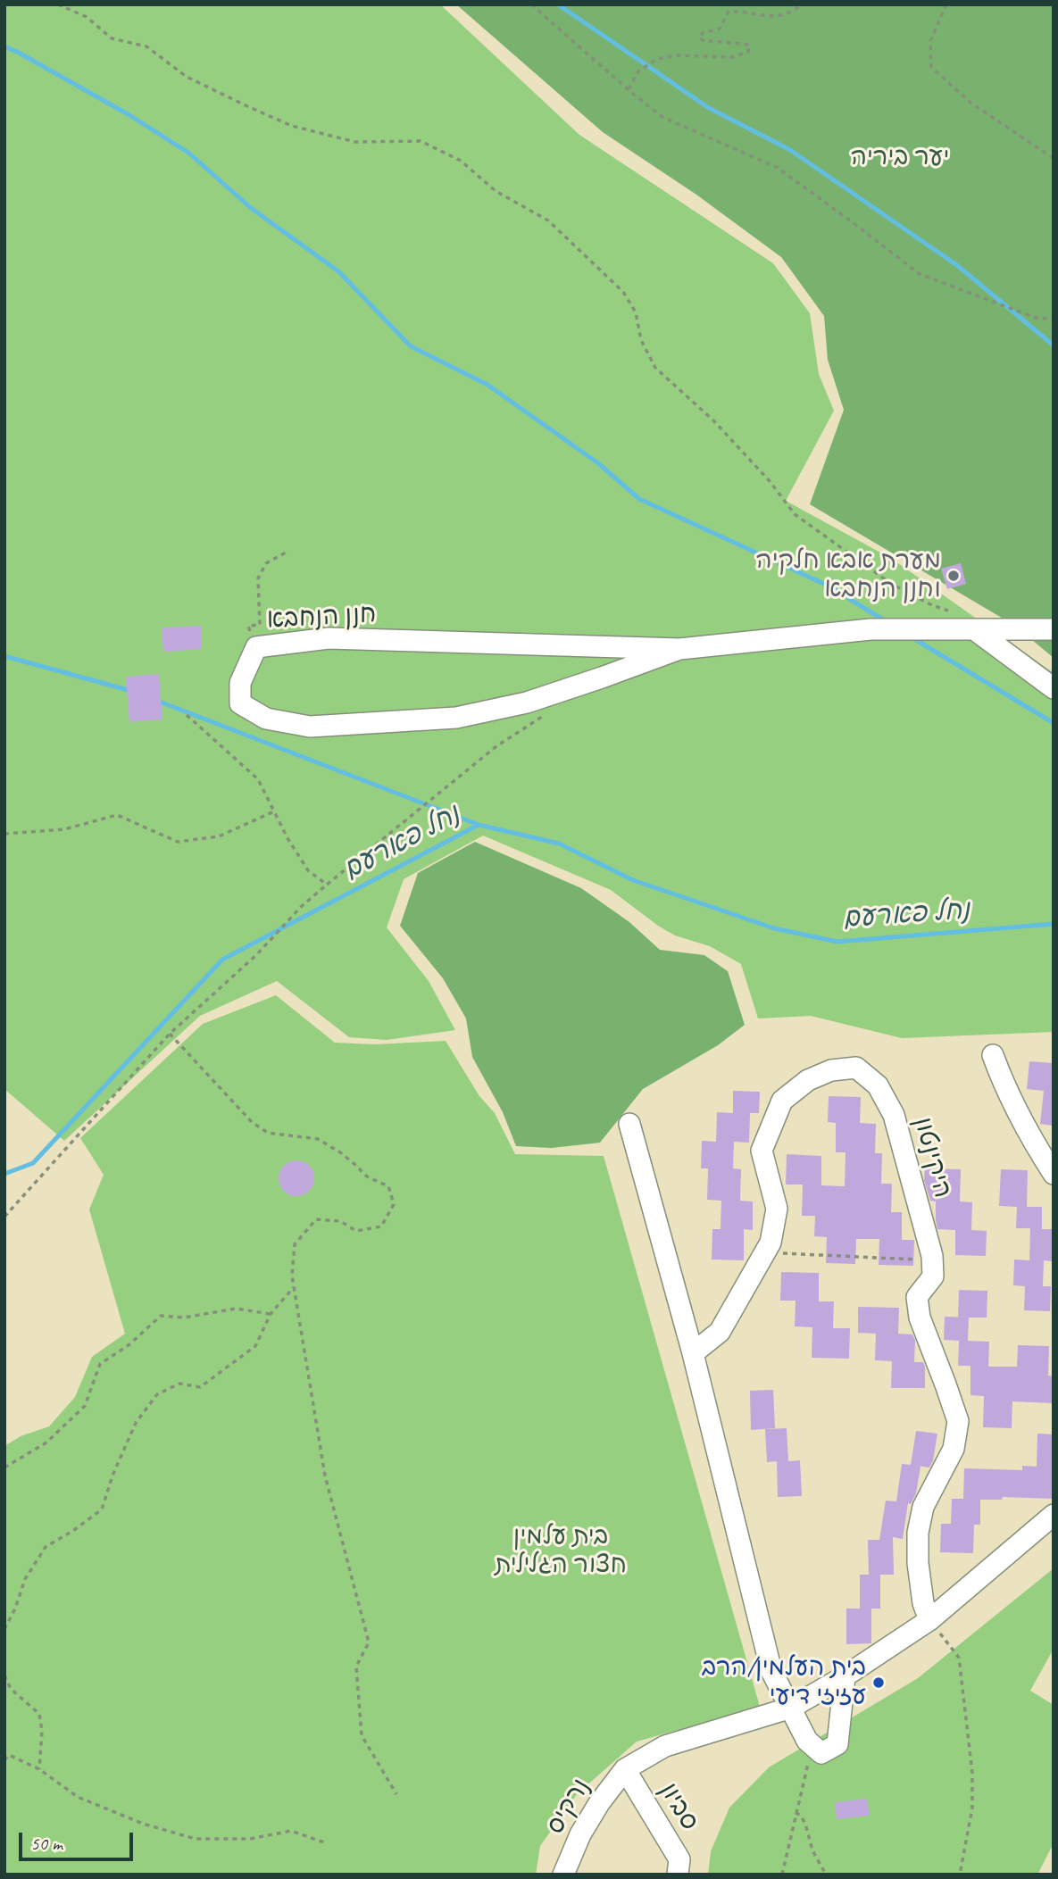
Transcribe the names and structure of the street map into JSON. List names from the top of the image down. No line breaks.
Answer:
{"streets":{"street":["חנן הנחבא","היקינטון","נרקיס","סביון"]},"crossings":[["נרקיס","סביון"]],"water":["נחל פארעם"],"parks":["יער ביריה","בית עלמין חצור הגלילית"],"places":["מערת אבא חלקיה וחנן הנחבא","בית העלמין/הרב עזיזי דיעי"],"scale_bar":"50 m"}
